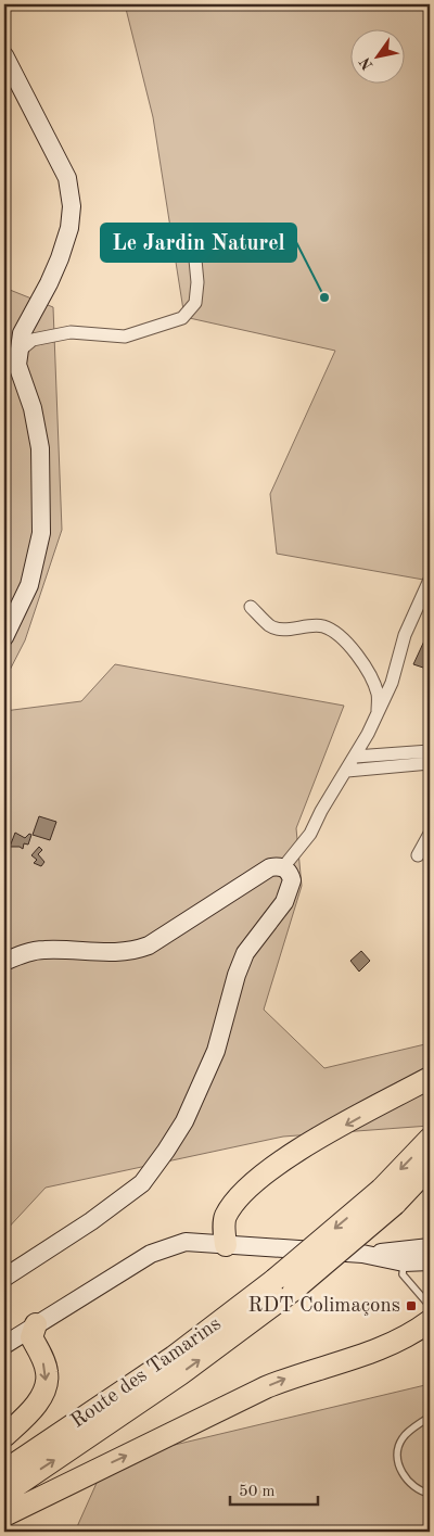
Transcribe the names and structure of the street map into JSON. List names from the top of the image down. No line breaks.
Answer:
{"streets":{"highway":["Route des Tamarins"]},"places":{"other":["Le Jardin Naturel"],"transit":["RDT Colimaçons"]},"scale_bar":"50 m","north":"bottom left"}
